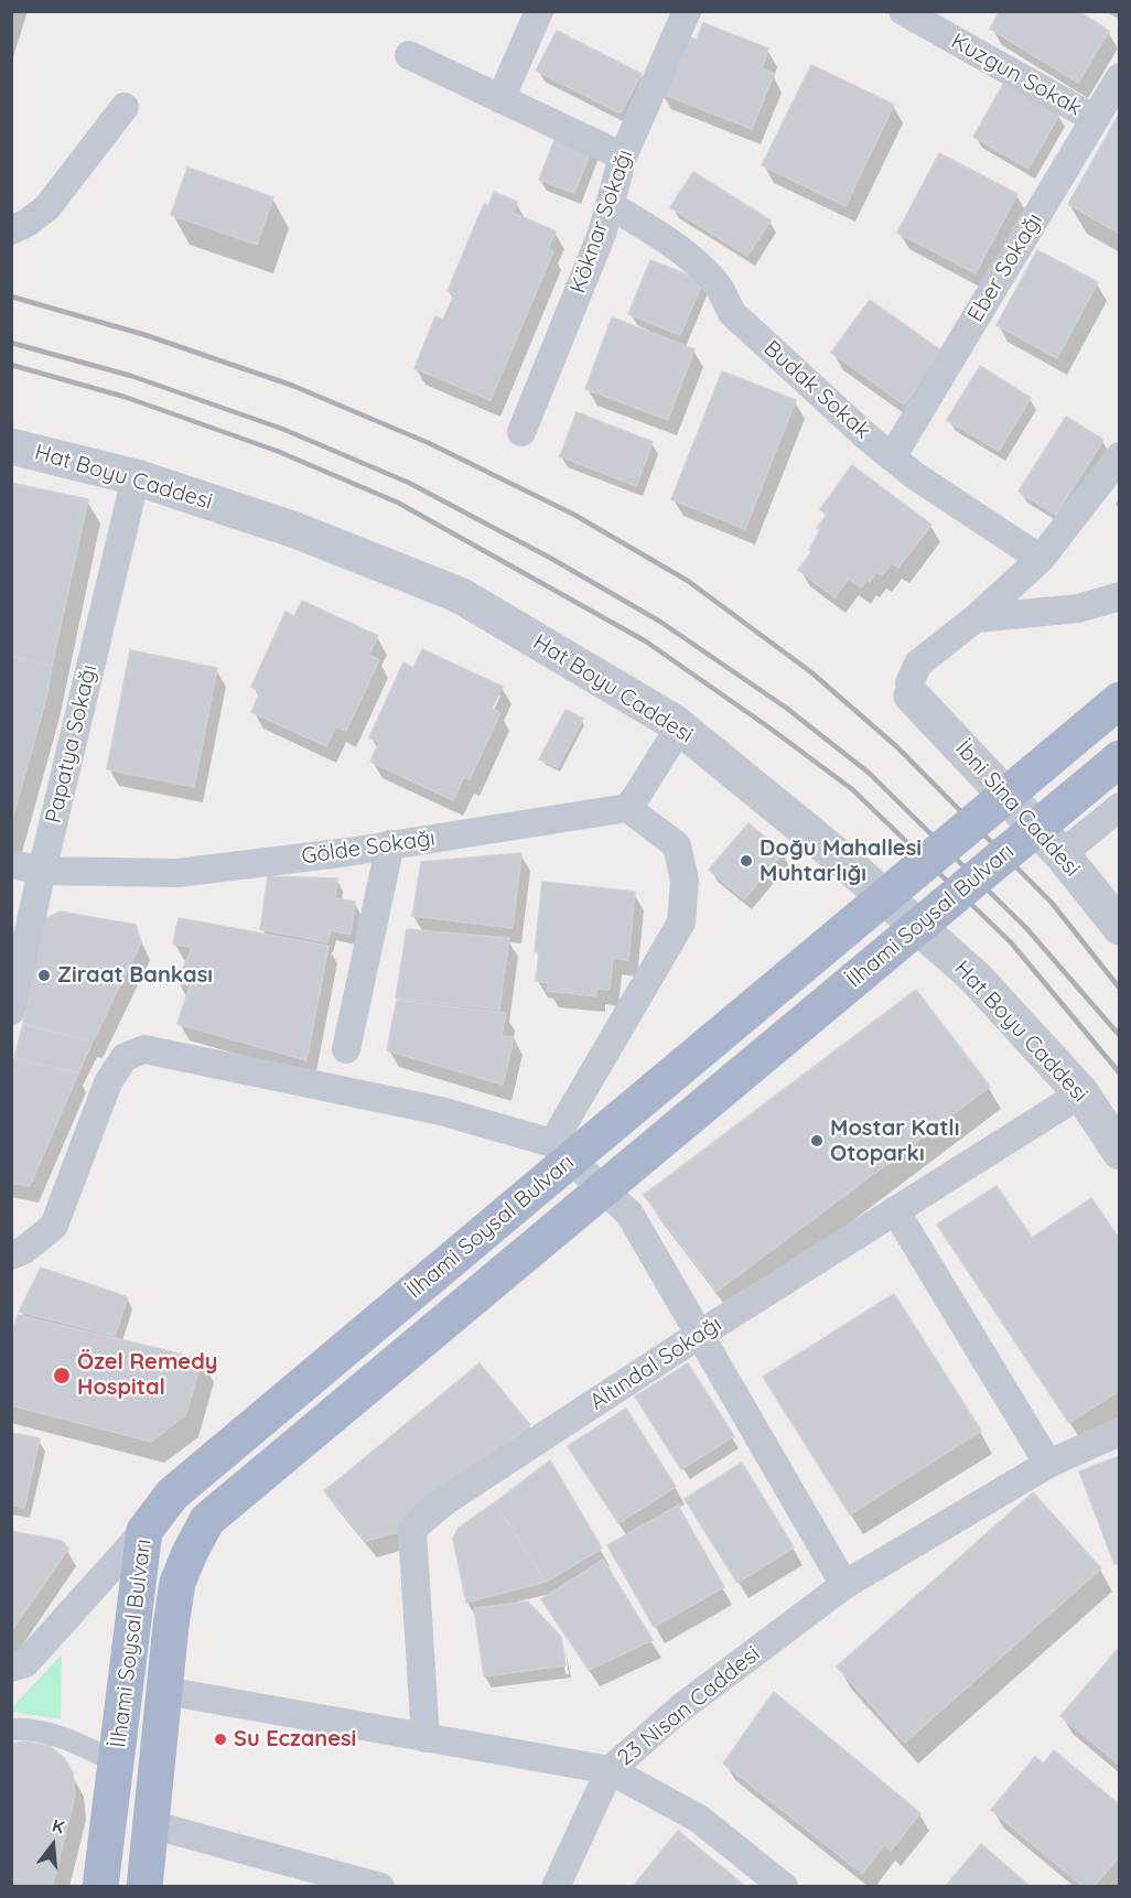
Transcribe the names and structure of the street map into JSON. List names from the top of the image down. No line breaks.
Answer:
{"streets":{"main road":["İlhami Soysal Bulvarı"],"street":["Kuzgun Sokak","Köknar Sokağı","Eber Sokağı","Budak Sokak","Hat Boyu Caddesi","Papatya Sokağı","İbni Sina Caddesi","Gölde Sokağı","Altındal Sokağı","23 Nisan Caddesi"]},"crossings":[["Kuzgun Sokak","Eber Sokağı"],["Köknar Sokağı","Budak Sokak"],["Eber Sokağı","Budak Sokak"],["Hat Boyu Caddesi","Papatya Sokağı"],["Hat Boyu Caddesi","Altındal Sokağı"],["Papatya Sokağı","Gölde Sokağı"],["İlhami Soysal Bulvarı","23 Nisan Caddesi"],["Altındal Sokağı","23 Nisan Caddesi"]],"places":["Doğu Mahallesi Muhtarlığı","Ziraat Bankası","Mostar Katlı Otoparkı","Özel Remedy Hospital","Su Eczanesi"],"north":"top"}
